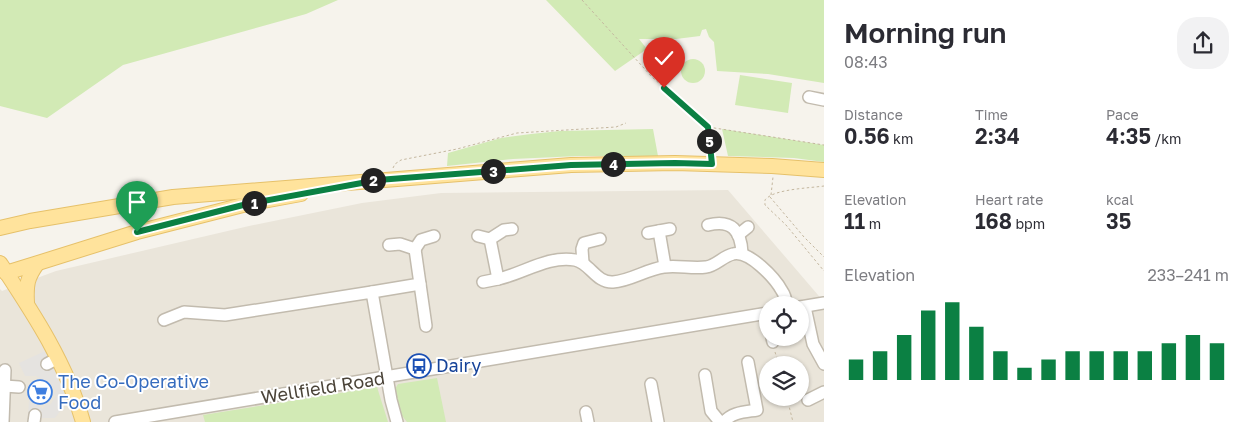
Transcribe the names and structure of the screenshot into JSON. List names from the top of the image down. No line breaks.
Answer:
{"streets":{"street":["Wellfield Road"]},"places":{"bus stop":["Dairy"],"supermarket":["The Co-Operative Food"]},"page":{"heading":["Morning run","08:43"],"stats":[["Distance","0.56 km"],["Time","2:34"],["Pace","4:35 /km"],["Elevation","11 m"],["Heart rate","168 bpm"],["kcal","35"]],"pins":["5","4","3","2","1"],"chart":["Elevation","233–241 m"]}}
